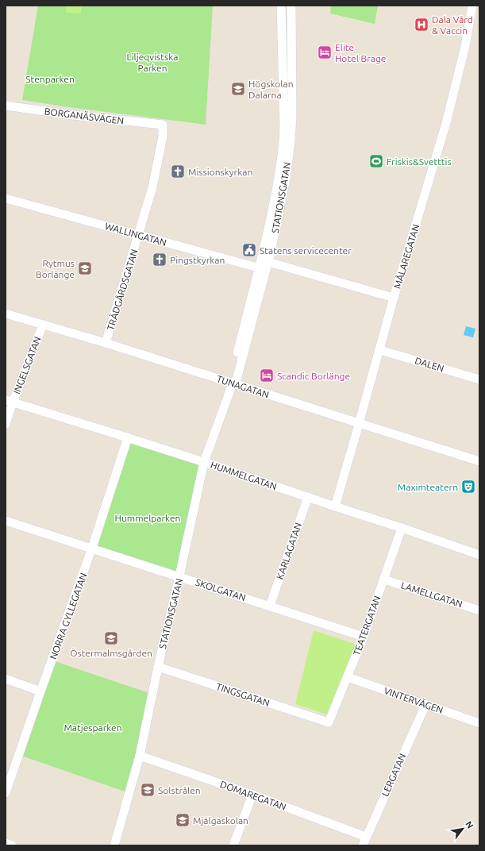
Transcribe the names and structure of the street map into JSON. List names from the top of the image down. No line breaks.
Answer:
{"streets":{"street":["BORGANÄSVÄGEN","STATIONSGATAN","WALLINGATAN","MÅLAREGATAN","TRÄDGÅRDSGATAN","DALEN","INGELSGATAN","TUNAGATAN","HUMMELGATAN","KARLAGATAN","SKOLGATAN","LAMELLGATAN","NORRA GYLLEGATAN","TEATERGATAN","TINGSGATAN","VINTERVÄGEN","LERGATAN","DOMAREGATAN"]},"crossings":[["BORGANÄSVÄGEN","TRÄDGÅRDSGATAN"],["STATIONSGATAN","WALLINGATAN"],["STATIONSGATAN","TUNAGATAN"],["STATIONSGATAN","HUMMELGATAN"],["STATIONSGATAN","SKOLGATAN"],["STATIONSGATAN","TINGSGATAN"],["STATIONSGATAN","DOMAREGATAN"],["WALLINGATAN","MÅLAREGATAN"],["WALLINGATAN","TRÄDGÅRDSGATAN"],["MÅLAREGATAN","DALEN"],["MÅLAREGATAN","TUNAGATAN"],["MÅLAREGATAN","HUMMELGATAN"],["TRÄDGÅRDSGATAN","TUNAGATAN"],["INGELSGATAN","TUNAGATAN"],["INGELSGATAN","HUMMELGATAN"],["HUMMELGATAN","KARLAGATAN"],["HUMMELGATAN","NORRA GYLLEGATAN"],["HUMMELGATAN","TEATERGATAN"],["KARLAGATAN","SKOLGATAN"],["SKOLGATAN","NORRA GYLLEGATAN"],["SKOLGATAN","TEATERGATAN"],["LAMELLGATAN","TEATERGATAN"],["TEATERGATAN","TINGSGATAN"],["TEATERGATAN","VINTERVÄGEN"],["VINTERVÄGEN","LERGATAN"],["LERGATAN","DOMAREGATAN"]],"parks":["Liljeqvistska Parken","Stenparken","Hummelparken","Matjesparken"],"places":{"hospital":["Dala Vård & Vaccin"],"hotel":["Elite Hotel Brage","Scandic Borlänge"],"school or university":["Högskolan Dalarna","Rytmus Borlänge","Östermalmsgården","Solstrålen","Mjälgaskolan"],"sports":["Friskis&Svetttis"],"church":["Missionskyrkan","Pingstkyrkan"],"public building":["Statens servicecenter"],"theatre":["Maximteatern"]},"north":"top right"}
